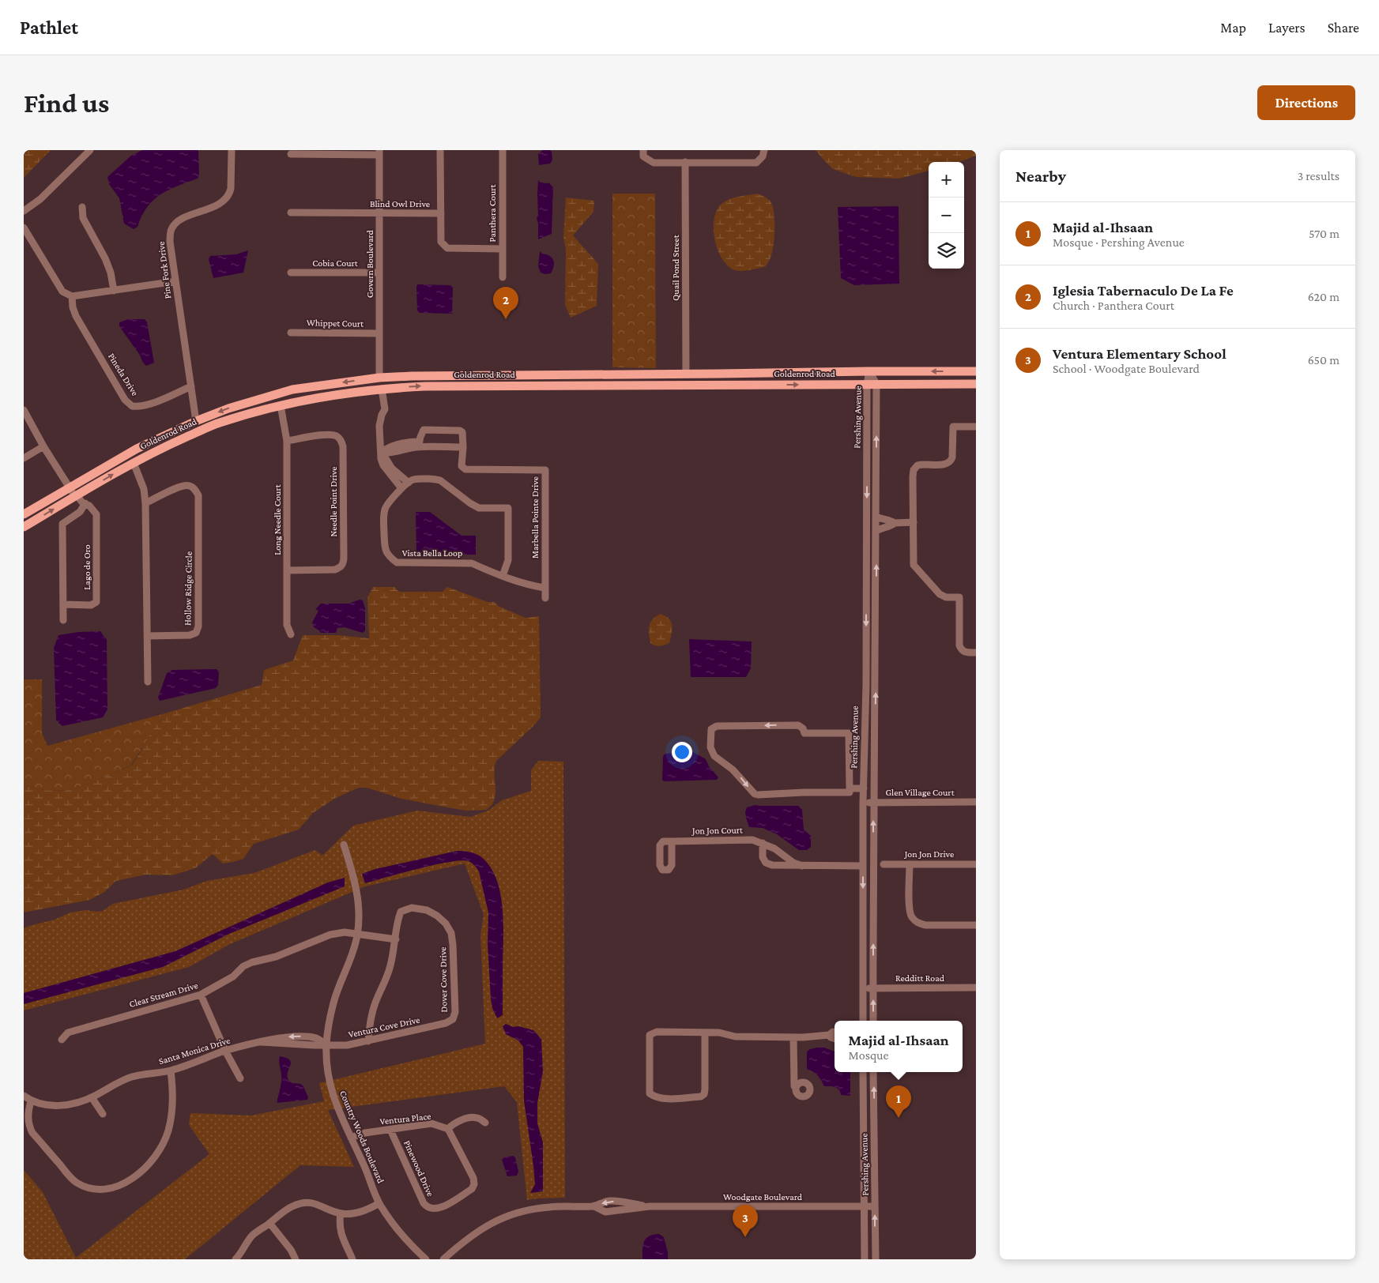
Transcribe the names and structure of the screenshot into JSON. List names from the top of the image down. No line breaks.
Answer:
{"streets":{"main road":["Goldenrod Road"],"street":["Blind Owl Drive","Panthera Court","Cobia Court","Govern Boulevard","Quail Pond Street","Pine Fork Drive","Whippet Court","Pineda Drive","Pershing Avenue","Needle Point Drive","Marbella Pointe Drive","Long Needle Court","Vista Bella Loop","Lago de Oro","Hollow Ridge Circle","Glen Village Court","Jon Jon Court","Jon Jon Drive","Redditt Road","Dover Cove Drive","Clear Stream Drive","Ventura Cove Drive","Santa Monica Drive","Ventura Place","Country Woods Boulevard","Pinewood Drive","Woodgate Boulevard"]},"crossings":[["Blind Owl Drive","Panthera Court"],["Blind Owl Drive","Govern Boulevard"],["Cobia Court","Govern Boulevard"],["Govern Boulevard","Whippet Court"],["Govern Boulevard","Goldenrod Road"],["Quail Pond Street","Goldenrod Road"],["Pine Fork Drive","Goldenrod Road"],["Pine Fork Drive","Pineda Drive"],["Goldenrod Road","Pershing Avenue"],["Goldenrod Road","Long Needle Court"],["Goldenrod Road","Lago de Oro"],["Pershing Avenue","Glen Village Court"],["Pershing Avenue","Jon Jon Court"],["Pershing Avenue","Redditt Road"],["Pershing Avenue","Woodgate Boulevard"],["Needle Point Drive","Long Needle Court"],["Marbella Pointe Drive","Vista Bella Loop"],["Dover Cove Drive","Clear Stream Drive"],["Dover Cove Drive","Ventura Cove Drive"],["Clear Stream Drive","Country Woods Boulevard"],["Ventura Cove Drive","Santa Monica Drive"],["Ventura Cove Drive","Country Woods Boulevard"],["Santa Monica Drive","Country Woods Boulevard"],["Ventura Place","Country Woods Boulevard"],["Ventura Place","Pinewood Drive"]],"page":{"header":"Pathlet","nav":["Map","Layers","Share"],"buttons":"Directions","title":"Find us","heading":["Nearby","3 results"],"map_buttons":["+","−"],"list":[{"mark":"1","name":"Majid al-Ihsaan","note":"Mosque · Pershing Avenue","value":"570 m"},{"mark":"2","name":"Iglesia Tabernaculo De La Fe","note":"Church · Panthera Court","value":"620 m"},{"mark":"3","name":"Ventura Elementary School","note":"School · Woodgate Boulevard","value":"650 m"}],"pins":["2","1","3"],"popup":["Majid al-Ihsaan","Mosque"]}}
